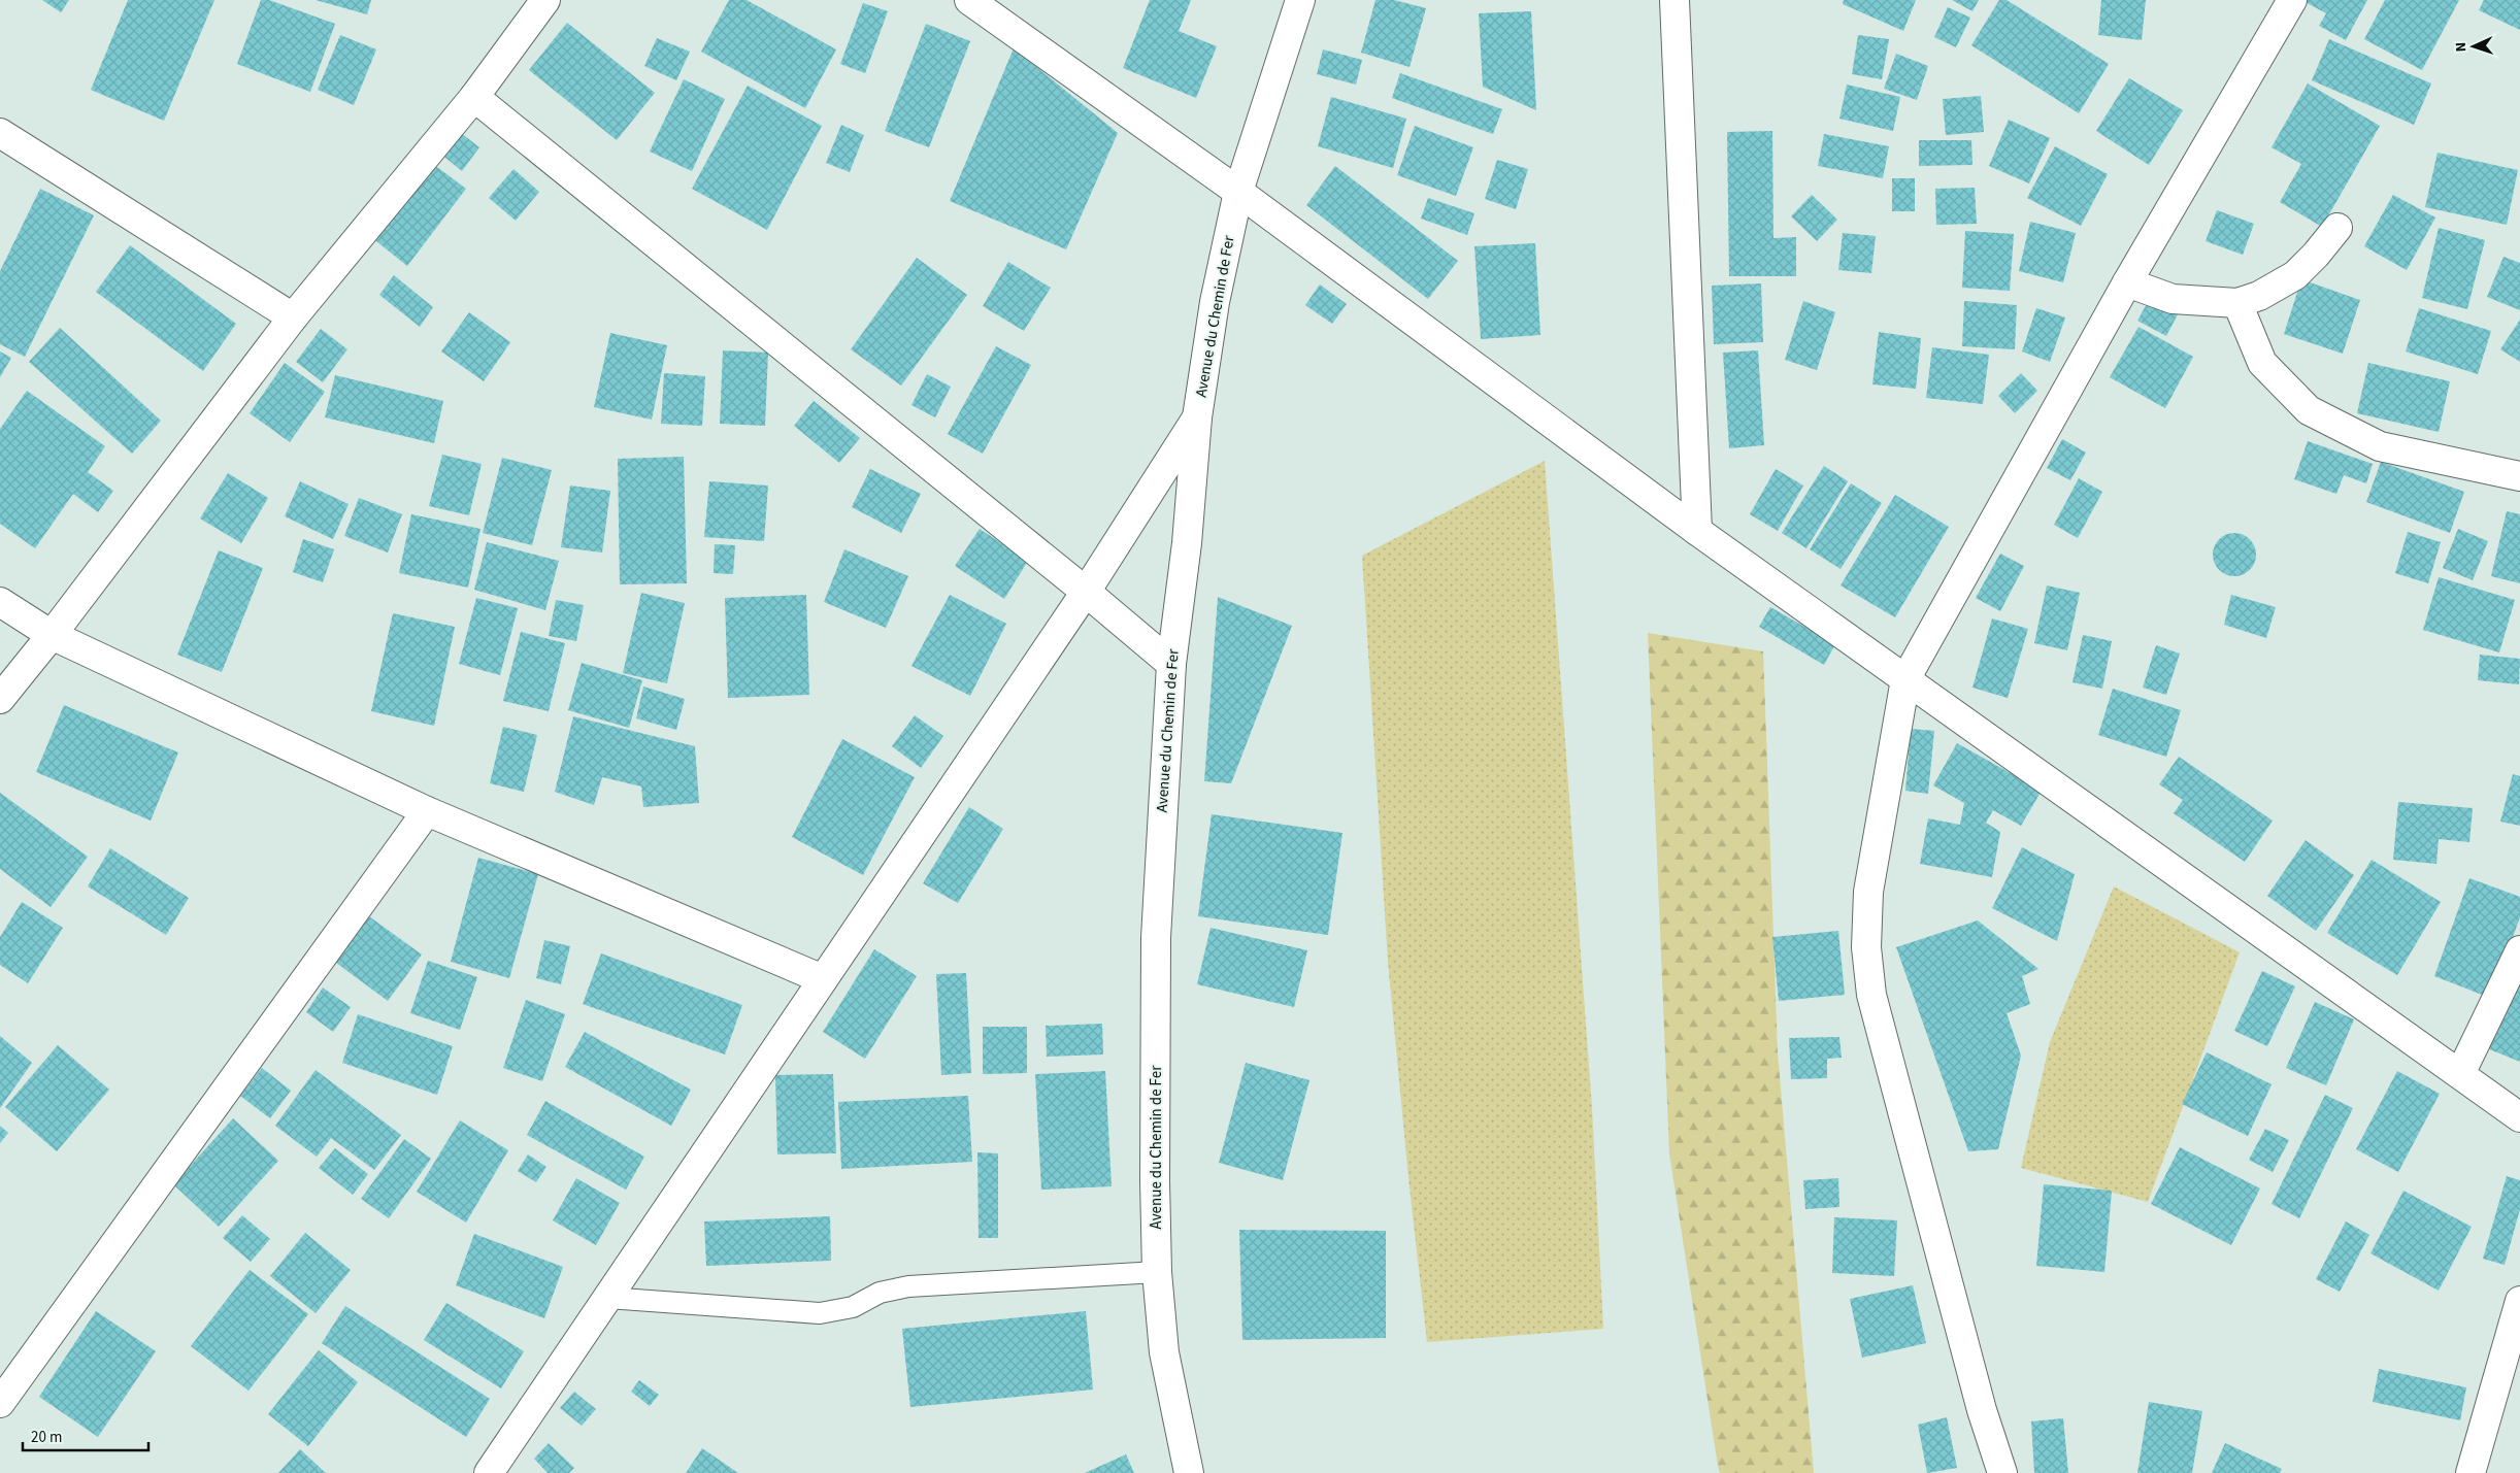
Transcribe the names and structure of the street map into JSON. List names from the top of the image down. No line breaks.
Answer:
{"streets":{"street":["Avenue du Chemin de Fer"]},"scale_bar":"20 m","north":"left"}
